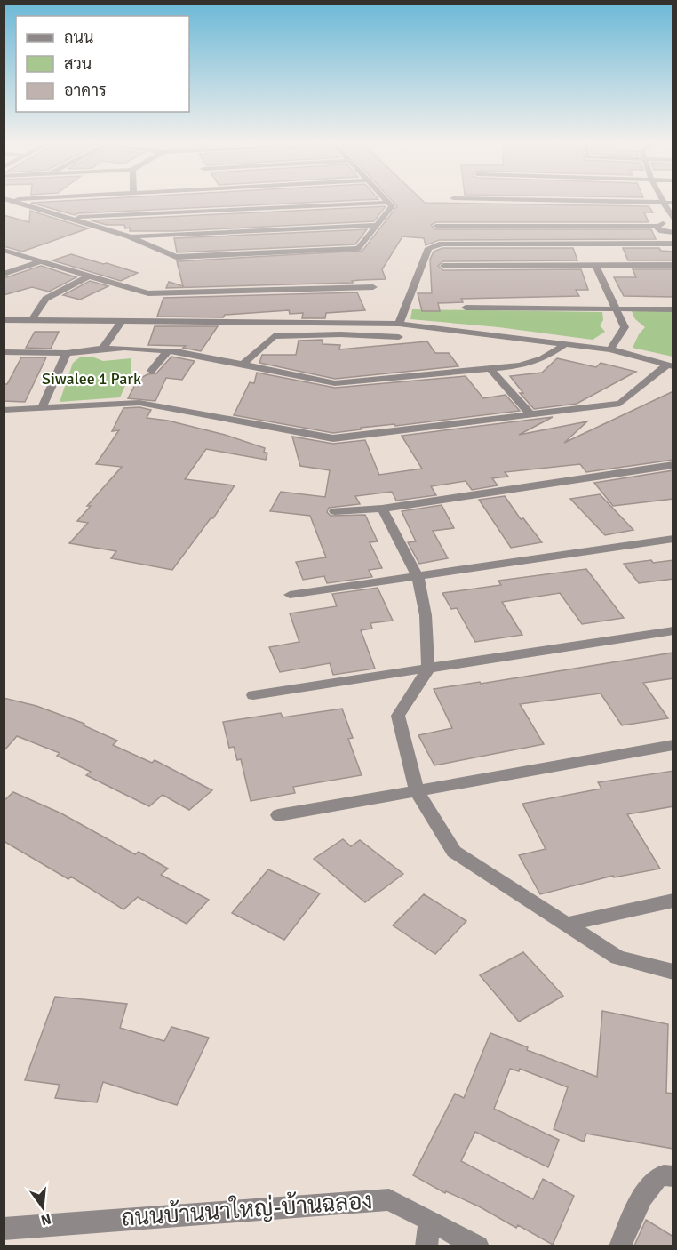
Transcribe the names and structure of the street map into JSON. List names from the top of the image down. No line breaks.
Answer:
{"streets":{"street":["ถนนบ้านนาใหญ่-บ้านฉลอง"]},"parks":["Siwalee 1 Park"],"legend":["ถนน","สวน","อาคาร"],"north":"bottom"}
